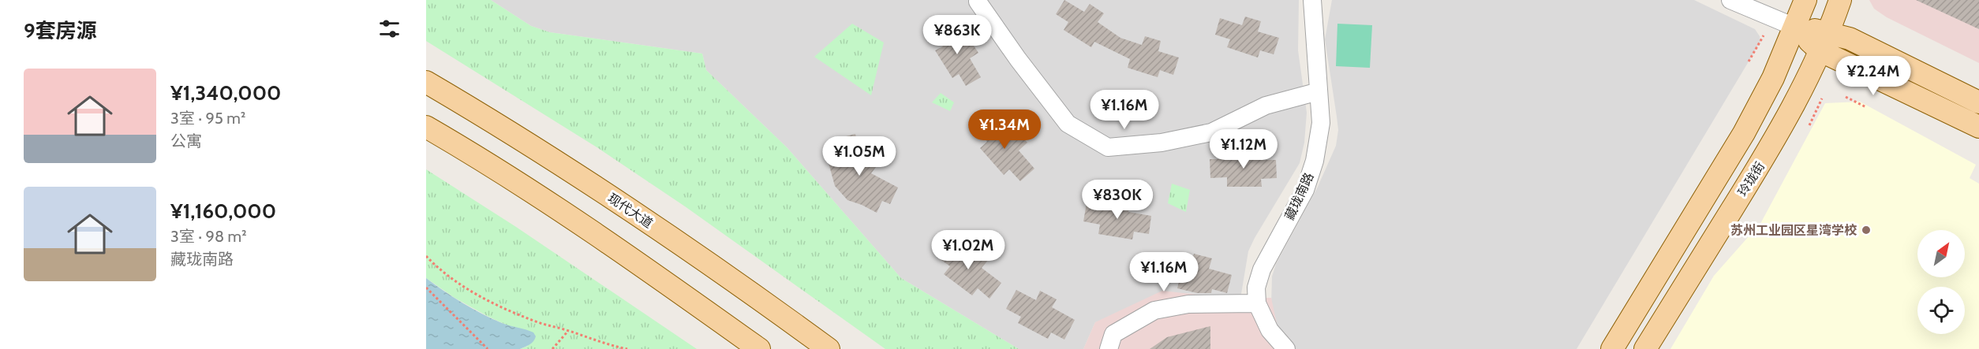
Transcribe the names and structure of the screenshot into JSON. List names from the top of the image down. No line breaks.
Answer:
{"streets":{"main road":["玲珑街","现代大道"],"street":["藏珑南路"]},"places":["苏州工业园区星湾学校"],"north":"top right","page":{"heading":"9套房源","price":["¥863K","¥2.24M","¥1.16M","¥1.34M","¥1.12M","¥1.05M","¥830K","¥1.02M","¥1.16M"],"list":[{"name":"¥1,340,000","note":"3室 · 95 m² · 公寓"},{"name":"¥1,160,000","note":"3室 · 98 m² · 藏珑南路"}]}}
